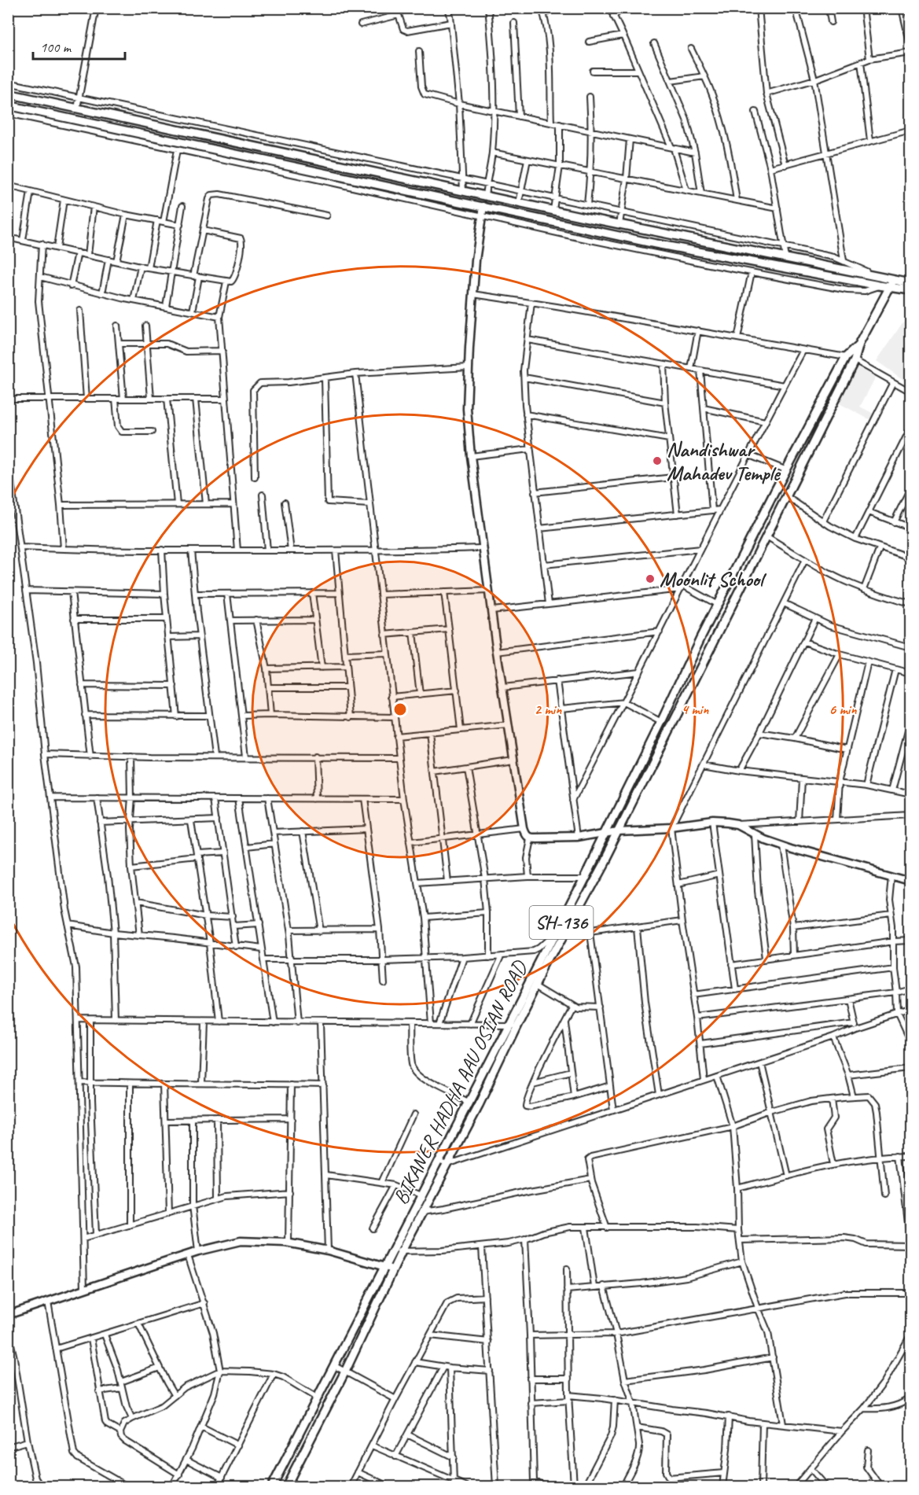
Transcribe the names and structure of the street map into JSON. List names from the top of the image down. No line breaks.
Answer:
{"streets":{"main road":["SH-136","BIKANER HADHA AAU OSIAN ROAD"]},"places":["Nandishwar Mahadev Temple","Moonlit School"],"scale_bar":"100 m","rings":["2 min","4 min","6 min"]}
